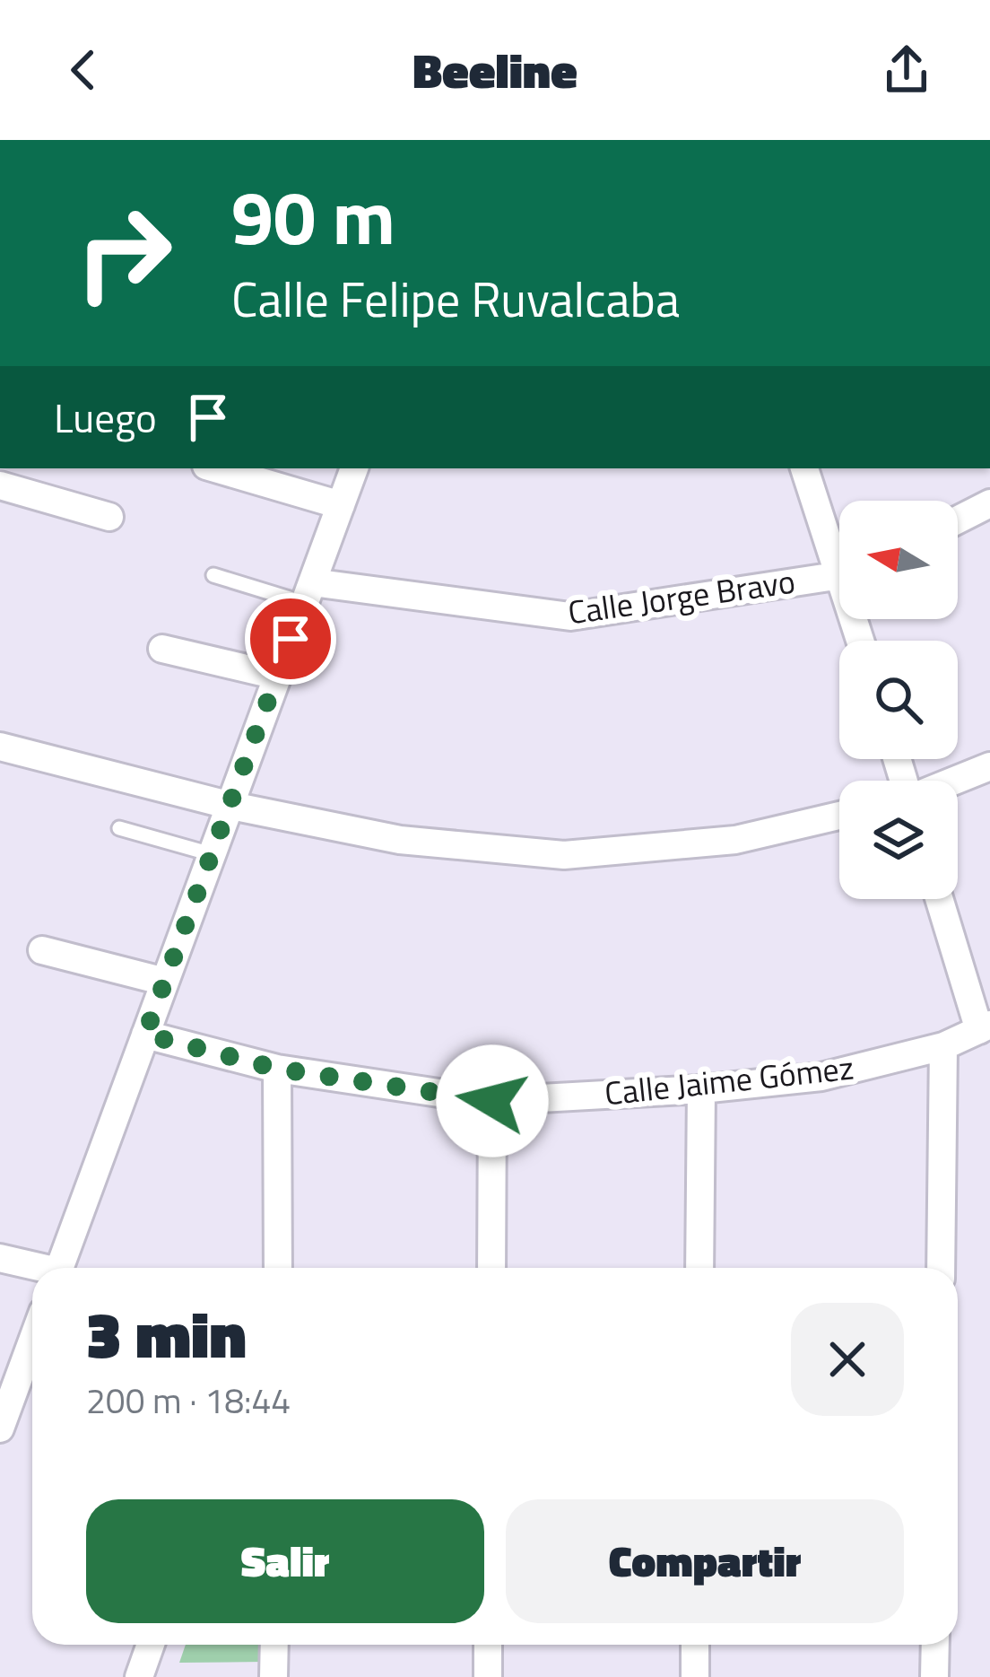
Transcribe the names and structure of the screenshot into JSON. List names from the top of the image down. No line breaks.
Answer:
{"streets":{"street":["Calle Jorge Bravo","Calle Jaime Gómez"]},"north":"left","page":{"header":"Beeline","turn":["90 m","Calle Felipe Ruvalcaba"],"then":"Luego","heading":["3 min","200 m · 18:44"],"buttons":["Salir","Compartir"]}}
